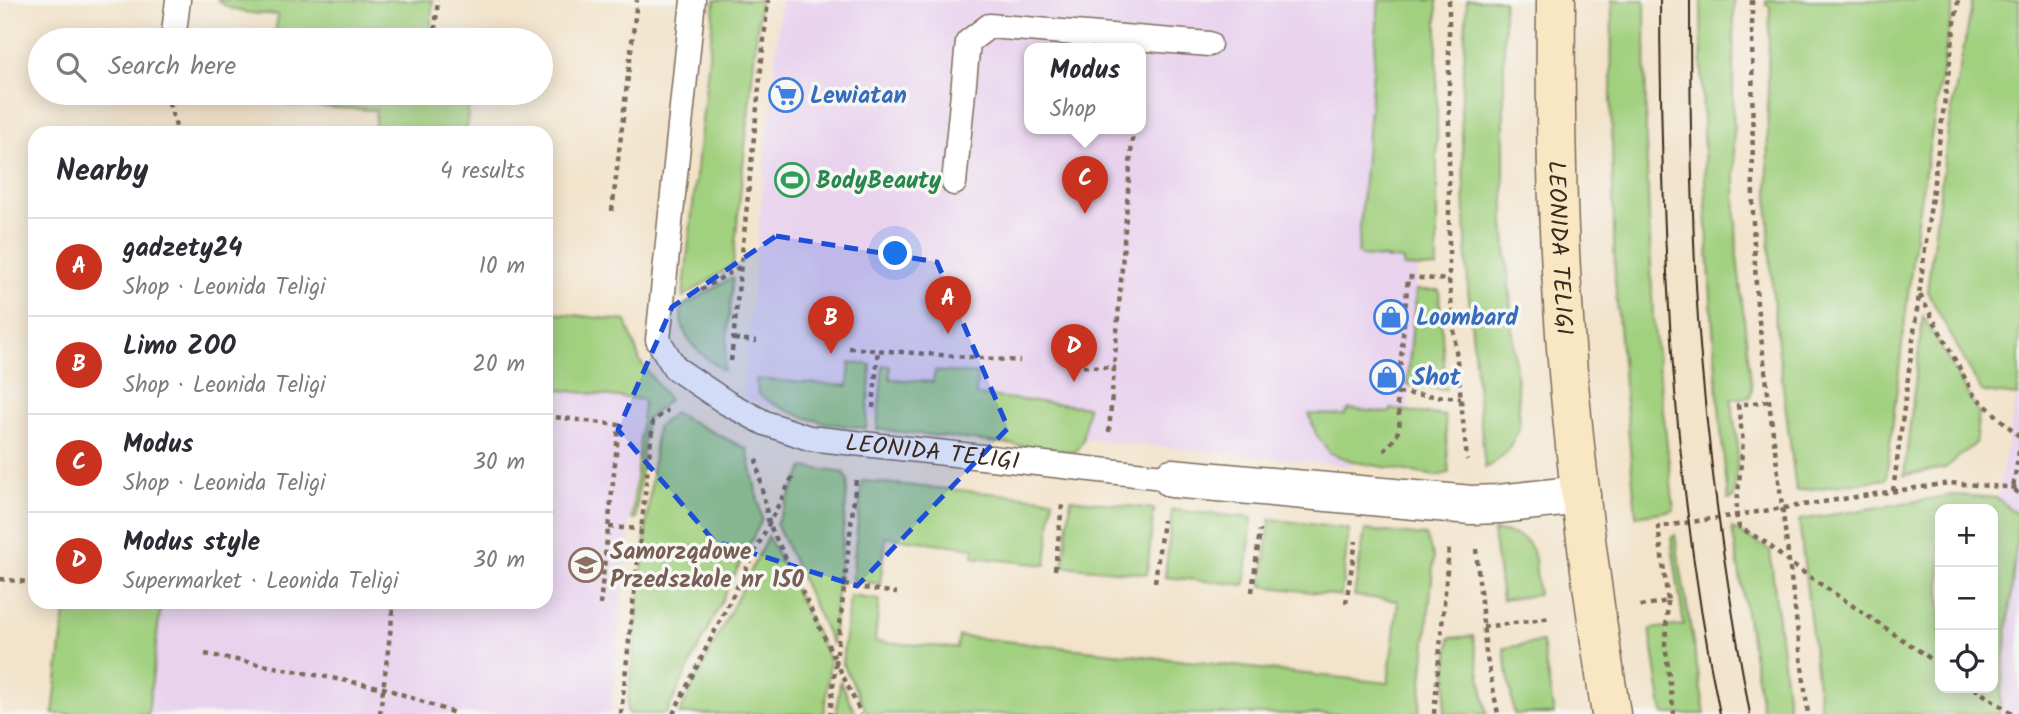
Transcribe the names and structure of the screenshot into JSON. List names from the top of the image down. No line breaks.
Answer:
{"streets":{"street":["LEONIDA TELIGI"]},"places":{"supermarket":["Lewiatan"],"sports":["BodyBeauty"],"shop":["Loombard","Shot"],"school or university":["Samorządowe Przedszkole nr 150"]},"page":{"search":"Search here","popup":["Modus","Shop"],"heading":["Nearby","4 results"],"pins":["C","A","B","D"],"list":[{"mark":"A","name":"gadzety24","note":"Shop · Leonida Teligi","value":"10 m"},{"mark":"B","name":"Limo ZOO","note":"Shop · Leonida Teligi","value":"20 m"},{"mark":"C","name":"Modus","note":"Shop · Leonida Teligi","value":"30 m"},{"mark":"D","name":"Modus style","note":"Supermarket · Leonida Teligi","value":"30 m"}],"map_buttons":["+","−"]}}
